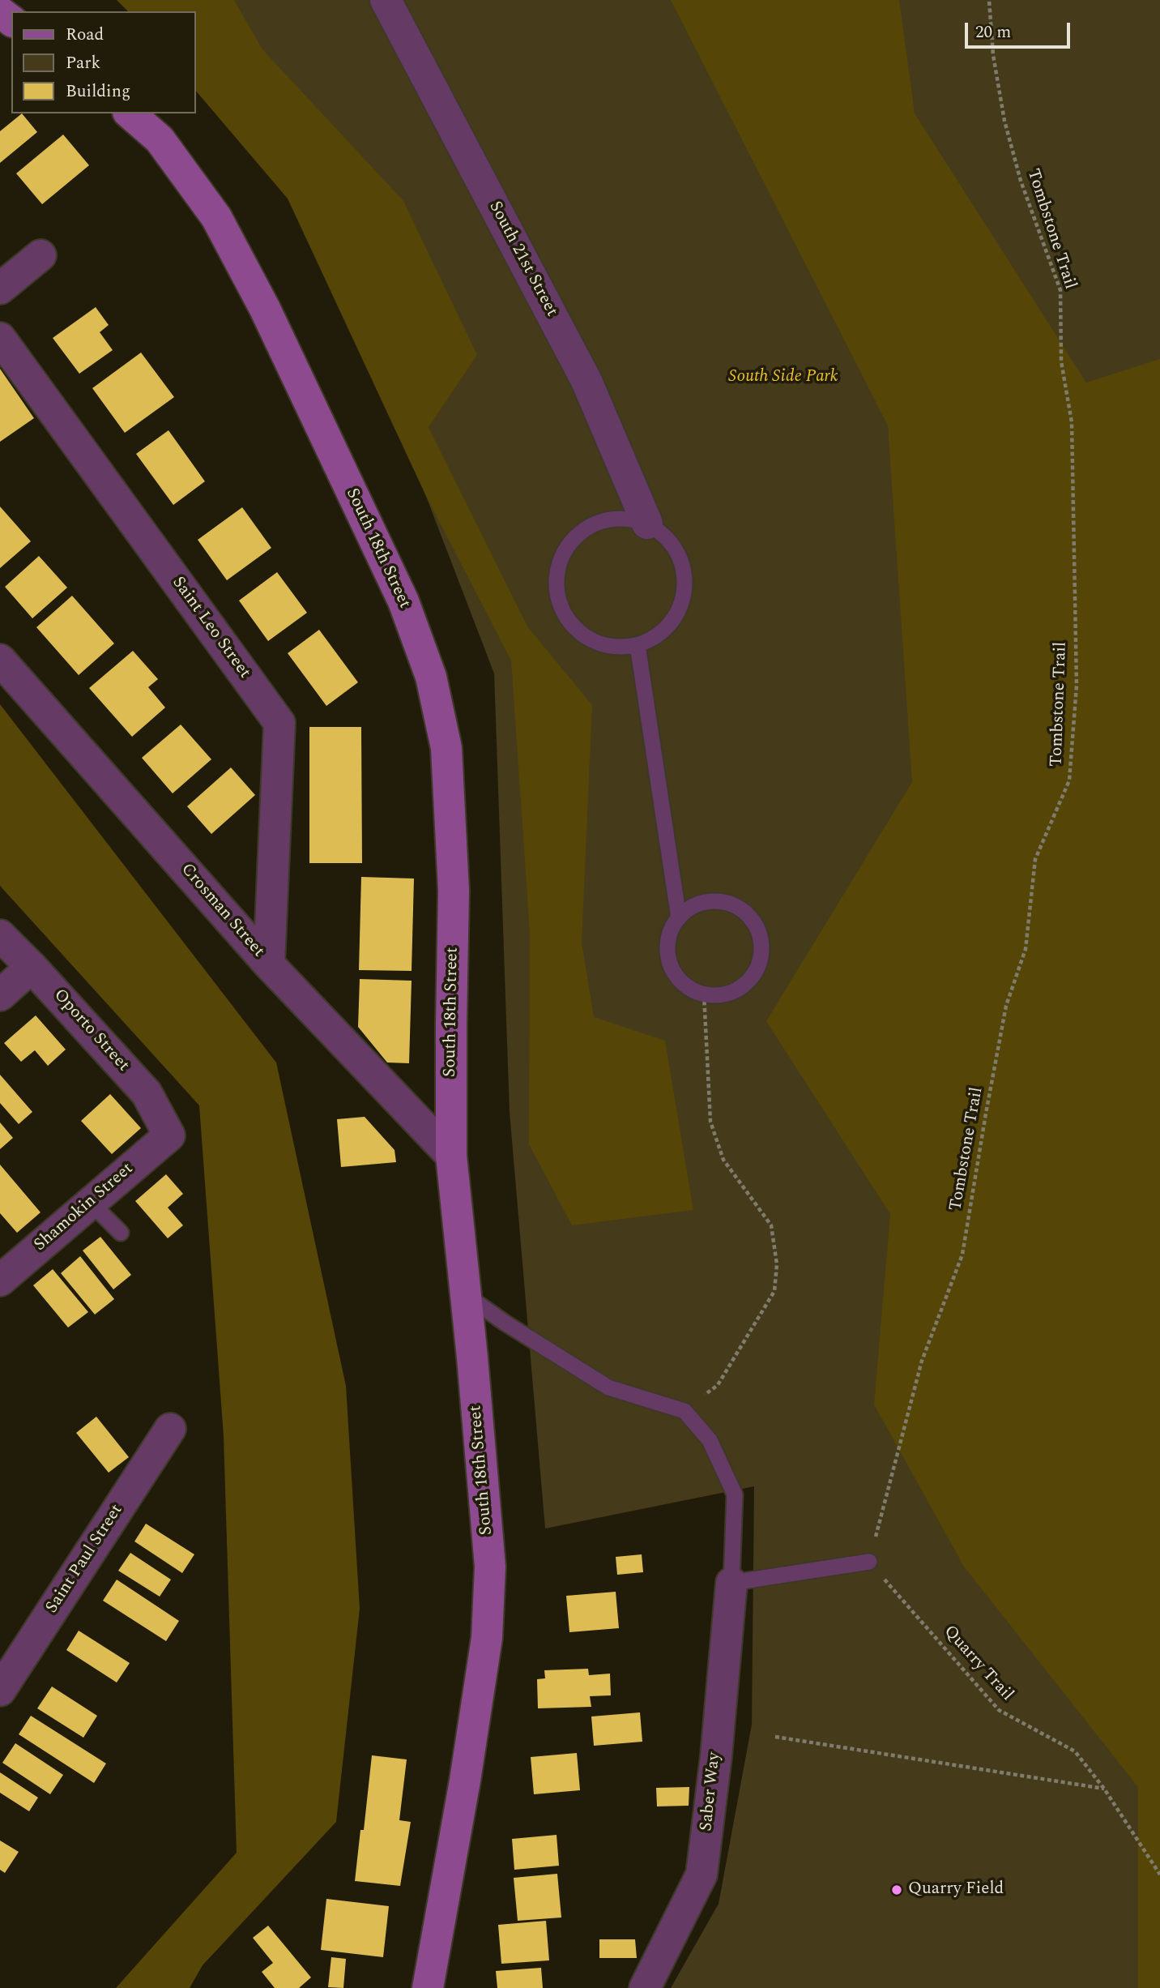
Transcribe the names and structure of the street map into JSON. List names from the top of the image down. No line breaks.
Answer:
{"streets":{"main road":["South 18th Street"],"street":["South 21st Street","Saint Leo Street","Crosman Street","Oporto Street","Shamokin Street","Saint Paul Street","Saber Way"],"path":["Tombstone Trail","Quarry Trail"]},"crossings":[["Tombstone Trail","Quarry Trail"],["South 18th Street","Crosman Street"],["Saint Leo Street","Crosman Street"],["Oporto Street","Shamokin Street"]],"parks":["South Side Park"],"places":["Quarry Field"],"legend":["Road","Park","Building"],"scale_bar":"20 m"}
